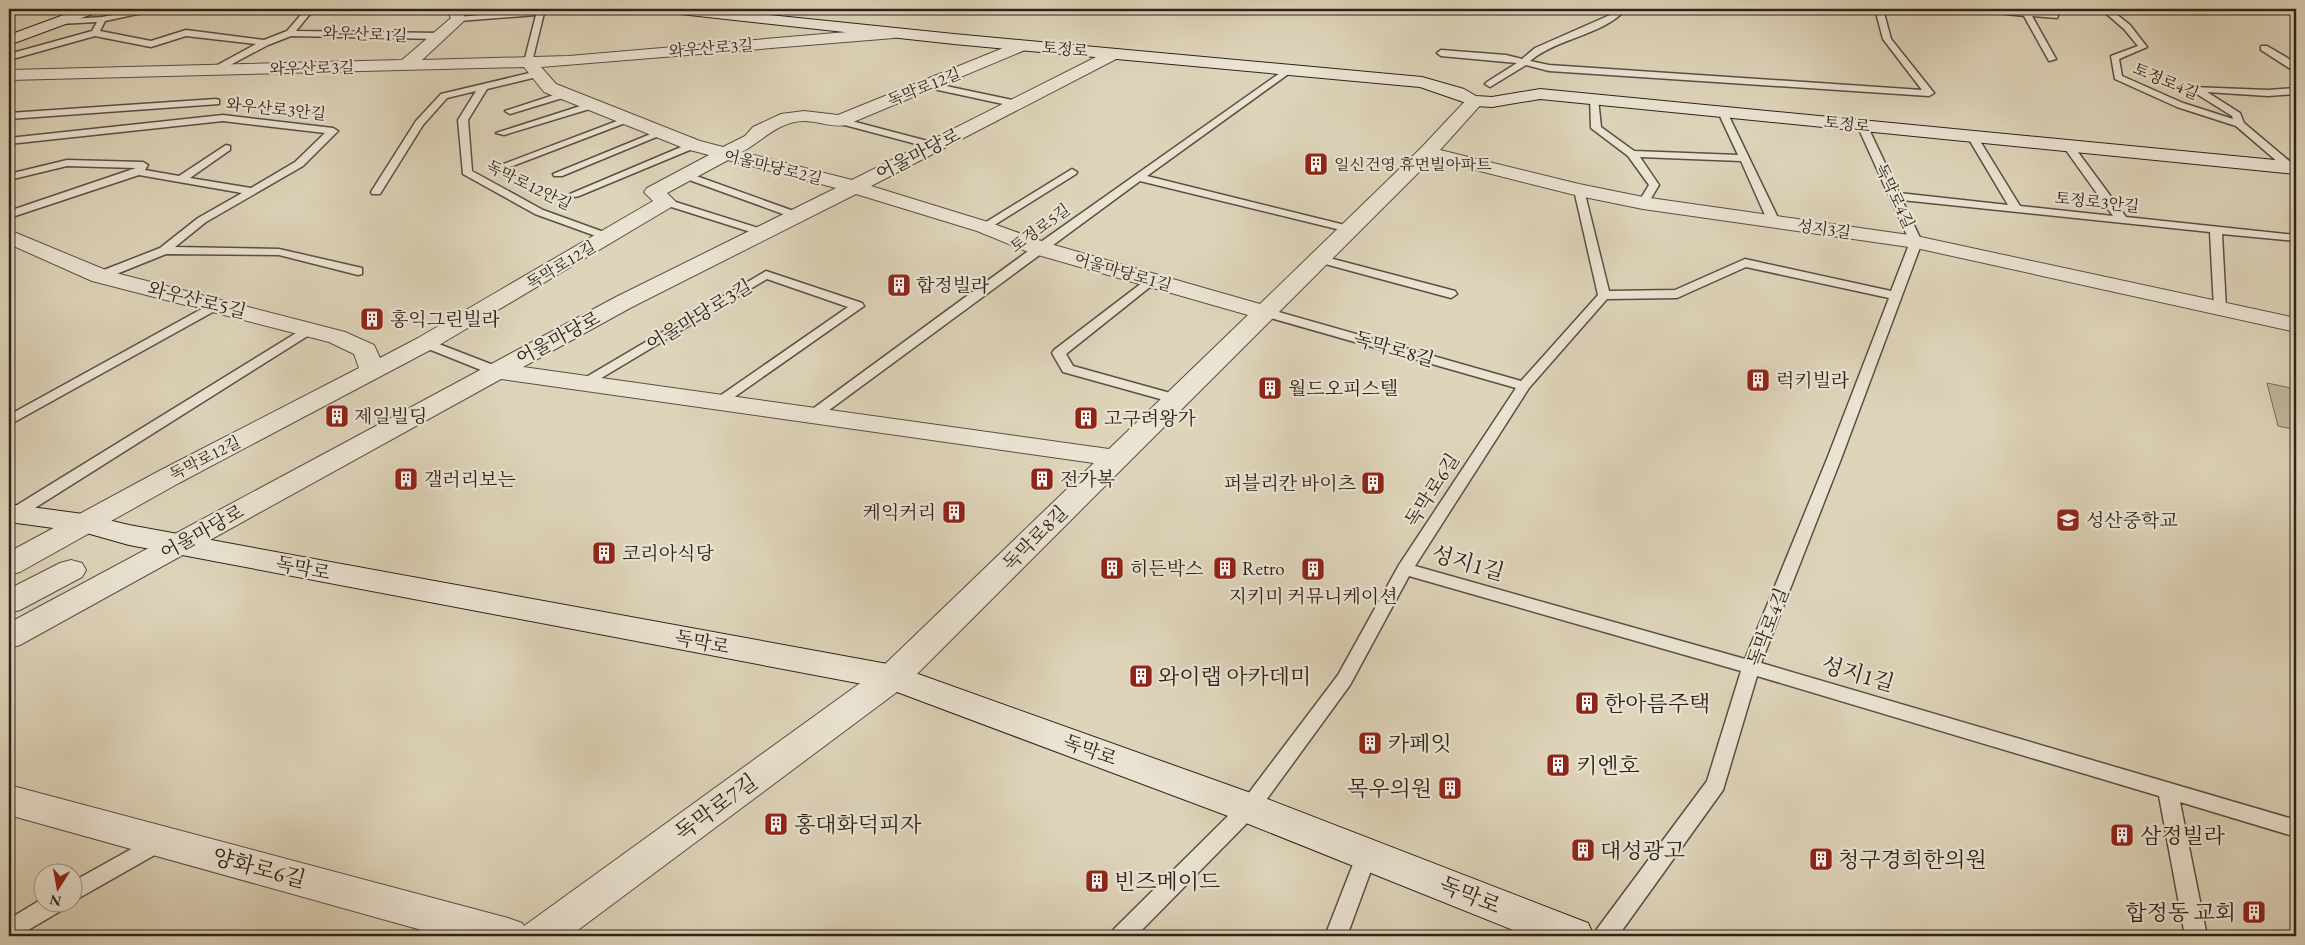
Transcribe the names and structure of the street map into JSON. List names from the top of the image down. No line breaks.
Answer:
{"streets":{"street":["와우산로1길","와우산로3길","토정로","독막로12길","어울마당로","어울마당로2길","성지3길","어울마당로1길","와우산로5길","독막로8길","독막로","독막로7길","양화로6길"],"lane":["토정로4길","와우산로3안길","독막로12안길","독막로4길","토정로3안길","토정로5길","어울마당로3길","독막로6길","성지1길"]},"crossings":[["와우산로1길","와우산로3길"],["와우산로3길","토정로"],["와우산로3길","어울마당로2길"],["토정로","토정로4길"],["토정로","독막로12길"],["토정로","어울마당로"],["토정로","독막로4길"],["토정로","토정로5길"],["토정로","독막로8길"],["독막로12길","독막로12안길"],["독막로12길","와우산로5길"],["독막로12길","독막로"],["와우산로3안길","와우산로5길"],["어울마당로","어울마당로2길"],["어울마당로","어울마당로1길"],["어울마당로","독막로"],["어울마당로2길","어울마당로1길"],["독막로4길","토정로3안길"],["독막로4길","성지3길"],["독막로4길","성지1길"],["토정로5길","어울마당로1길"],["성지3길","독막로8길"],["어울마당로1길","독막로8길"],["와우산로5길","독막로"],["독막로8길","독막로6길"],["독막로8길","독막로"],["독막로8길","독막로7길"],["독막로6길","성지1길"],["독막로6길","독막로"],["독막로","독막로7길"]],"places":{"building":["일신건영 휴먼빌아파트","합정빌라","홍익그린빌라","럭키빌라","월드오피스텔","제일빌딩","고구려왕가","갤러리보는","전가복","퍼블리칸 바이츠","케익커리","코리아식당","히든박스","Retro","지키미 커뮤니케이션","와이랩 아카데미","한아름주택","카페잇","키엔호","목우의원","홍대화덕피자","삼정빌라","대성광고","청구경희한의원","빈즈메이드","합정동 교회"],"school or university":["성산중학교"]},"north":"bottom"}
